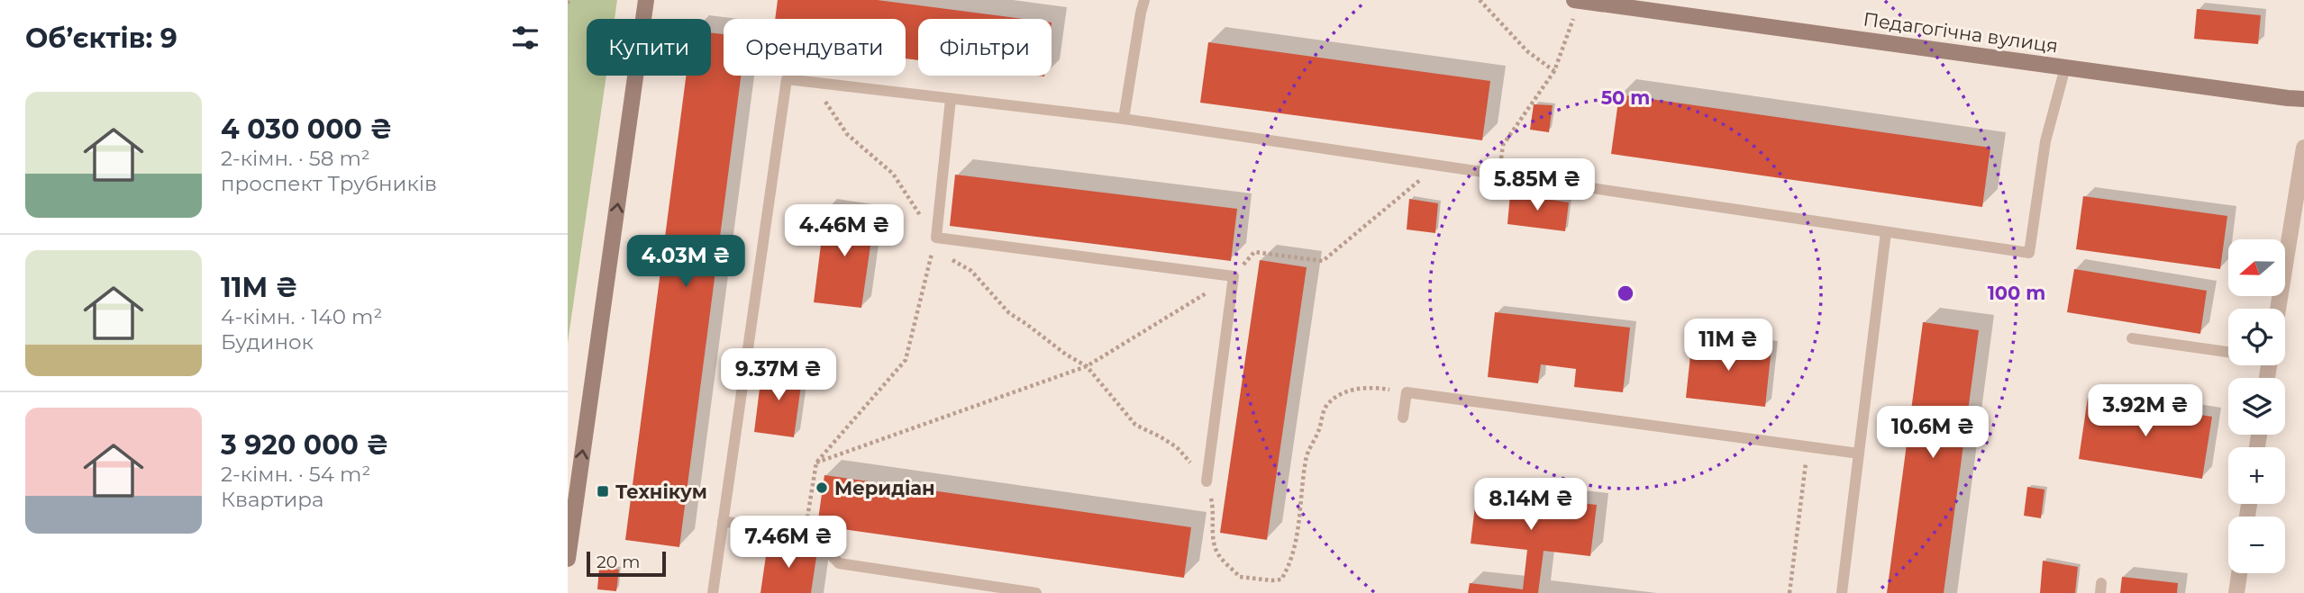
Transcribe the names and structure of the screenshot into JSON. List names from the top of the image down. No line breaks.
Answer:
{"streets":{"main road":["Педагогічна вулиця"]},"places":{"other":["Меридіан"],"transit":["Технікум"]},"scale_bar":"20 m","north":"left","page":{"heading":"Об’єктів: 9","chip":["Купити","Орендувати","Фільтри"],"list":[{"name":"4 030 000 ₴","note":"2-кімн. · 58 m² · проспект Трубників"},{"name":"11M ₴","note":"4-кімн. · 140 m² · Будинок"},{"name":"3 920 000 ₴","note":"2-кімн. · 54 m² · Квартира"}],"price":["5.85M ₴","4.46M ₴","4.03M ₴","11M ₴","9.37M ₴","3.92M ₴","10.6M ₴","8.14M ₴","7.46M ₴"],"map_buttons":["+","−"],"scale":"20 m"},"rings":["50 m","100 m"]}
